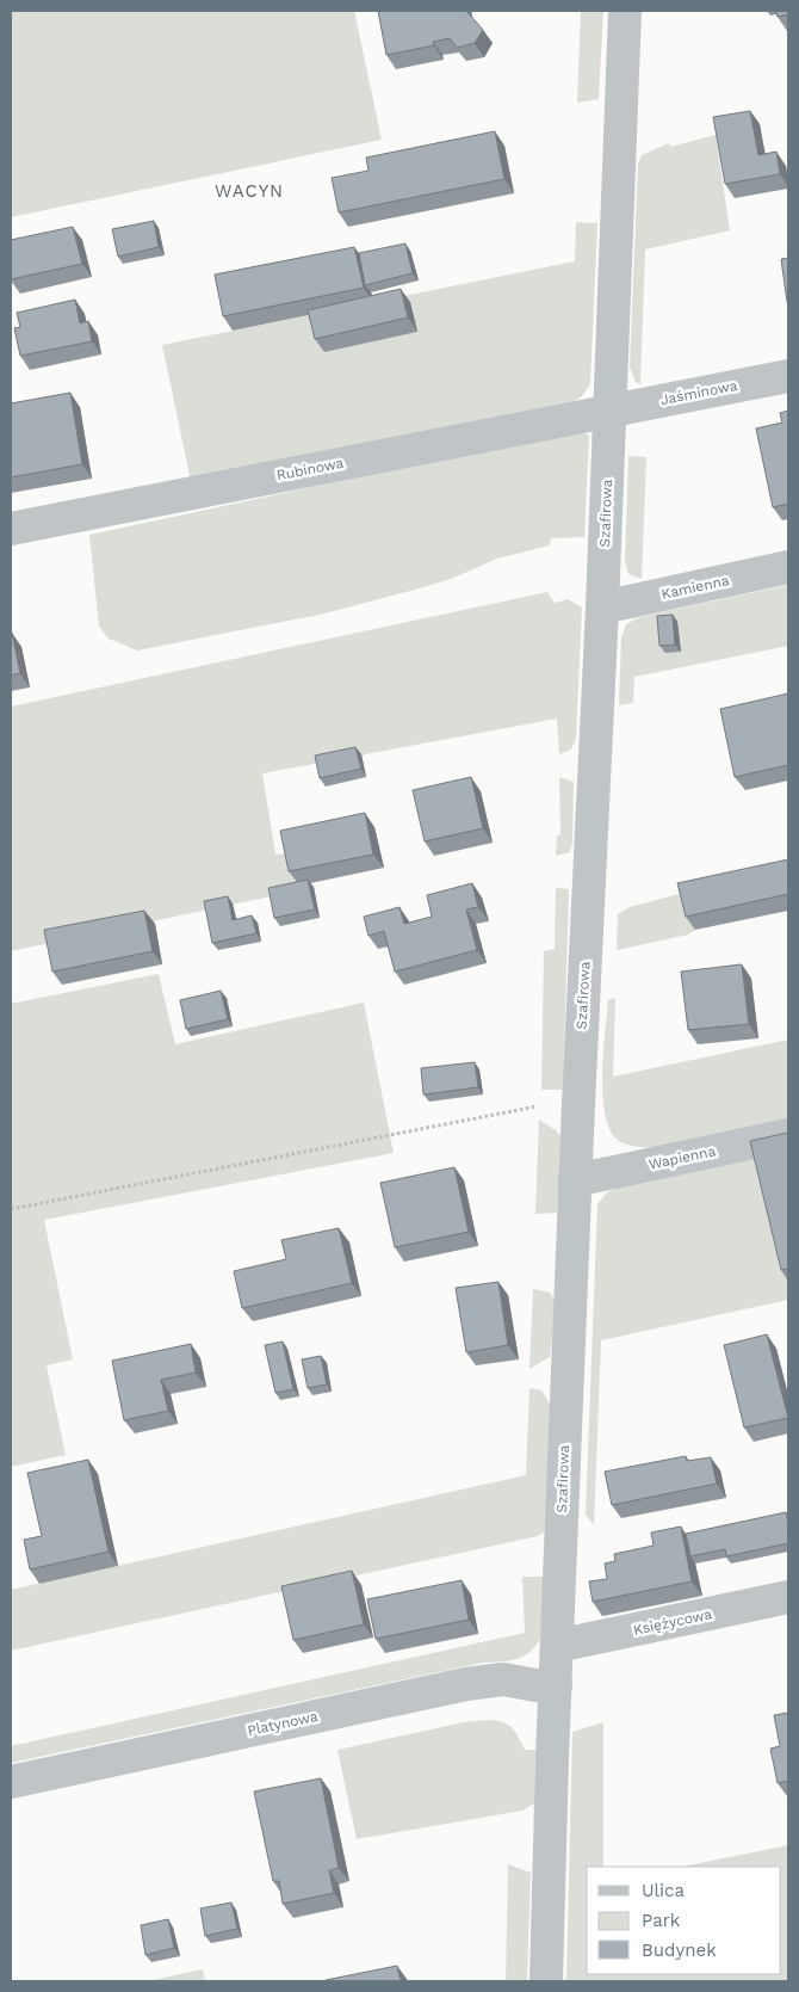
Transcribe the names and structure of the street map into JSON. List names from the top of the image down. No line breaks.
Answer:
{"streets":{"street":["Jaśminowa","Rubinowa","Szafirowa","Kamienna","Wapienna","Księżycowa","Platynowa"]},"crossings":[["Jaśminowa","Rubinowa"],["Jaśminowa","Szafirowa"],["Rubinowa","Szafirowa"],["Szafirowa","Kamienna"],["Szafirowa","Wapienna"],["Szafirowa","Księżycowa"],["Szafirowa","Platynowa"]],"districts":["WACYN"],"legend":["Ulica","Park","Budynek"]}
